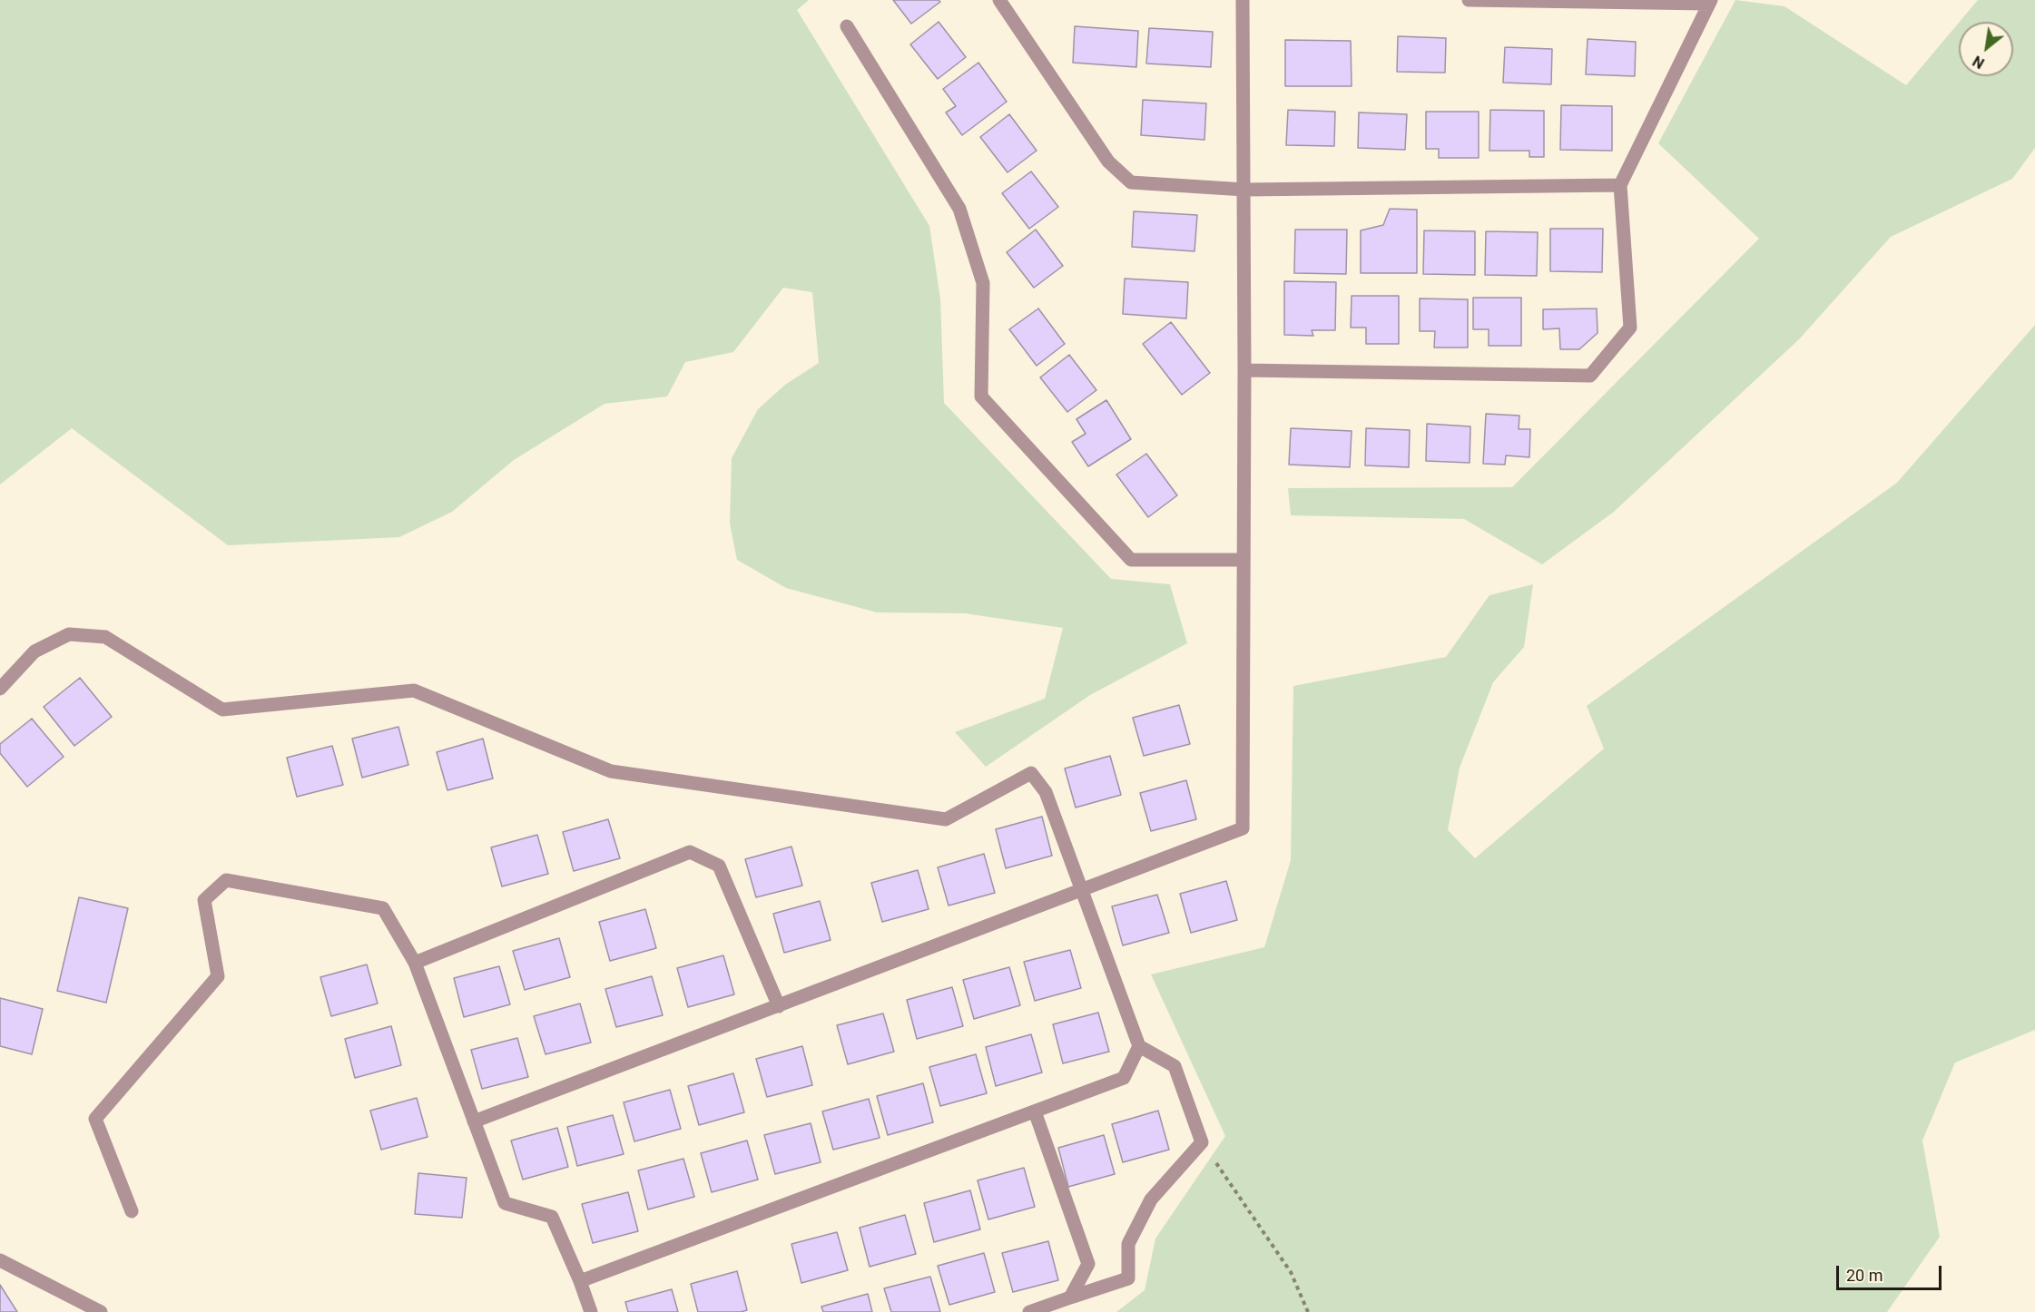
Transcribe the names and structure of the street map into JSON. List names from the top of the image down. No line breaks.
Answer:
{"scale_bar":"20 m","north":"bottom left"}
